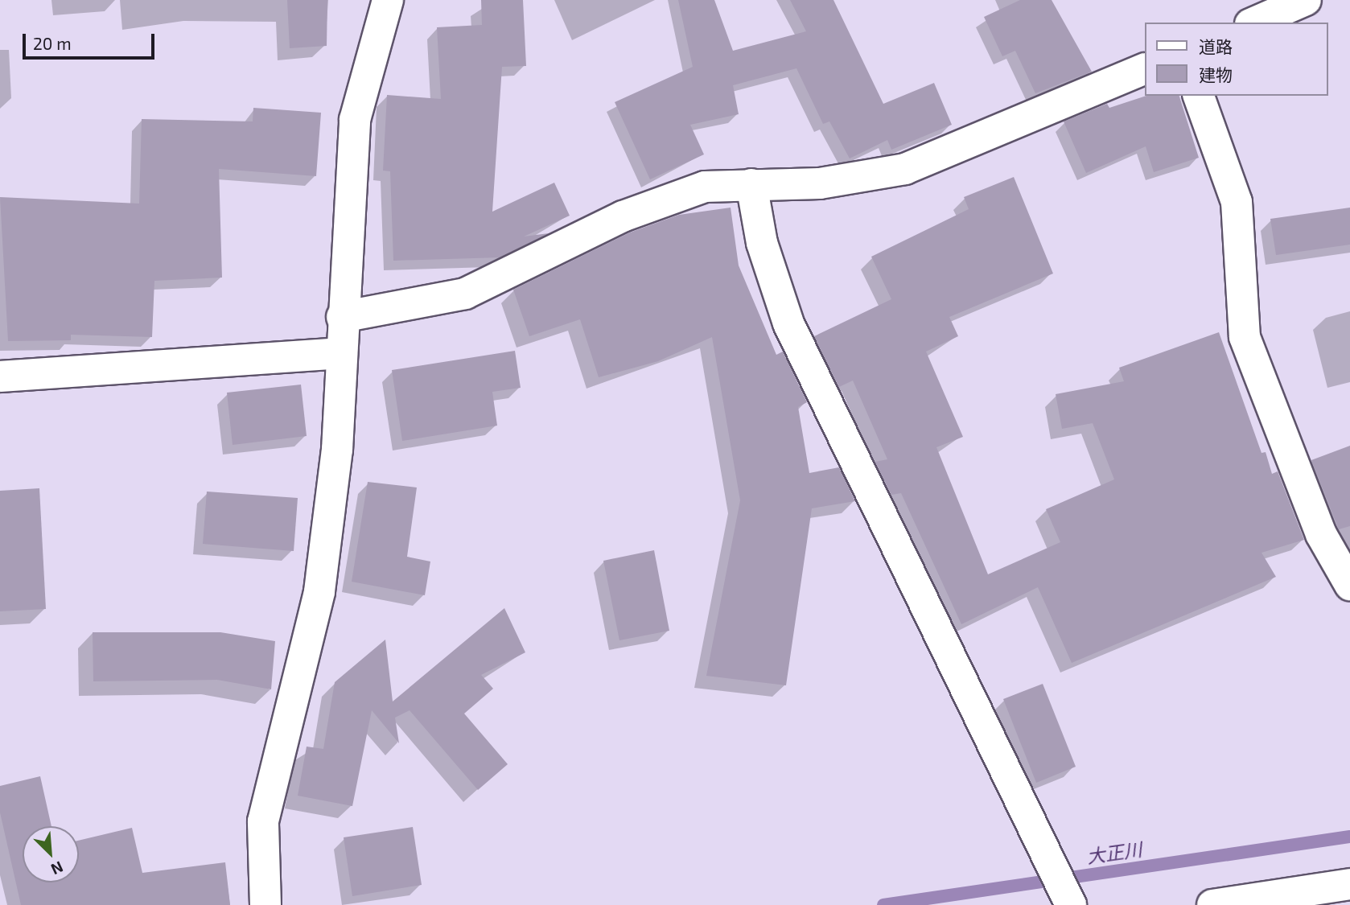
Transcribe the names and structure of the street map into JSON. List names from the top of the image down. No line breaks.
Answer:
{"water":["大正川"],"legend":["道路","建物"],"scale_bar":"20 m","north":"bottom right"}
